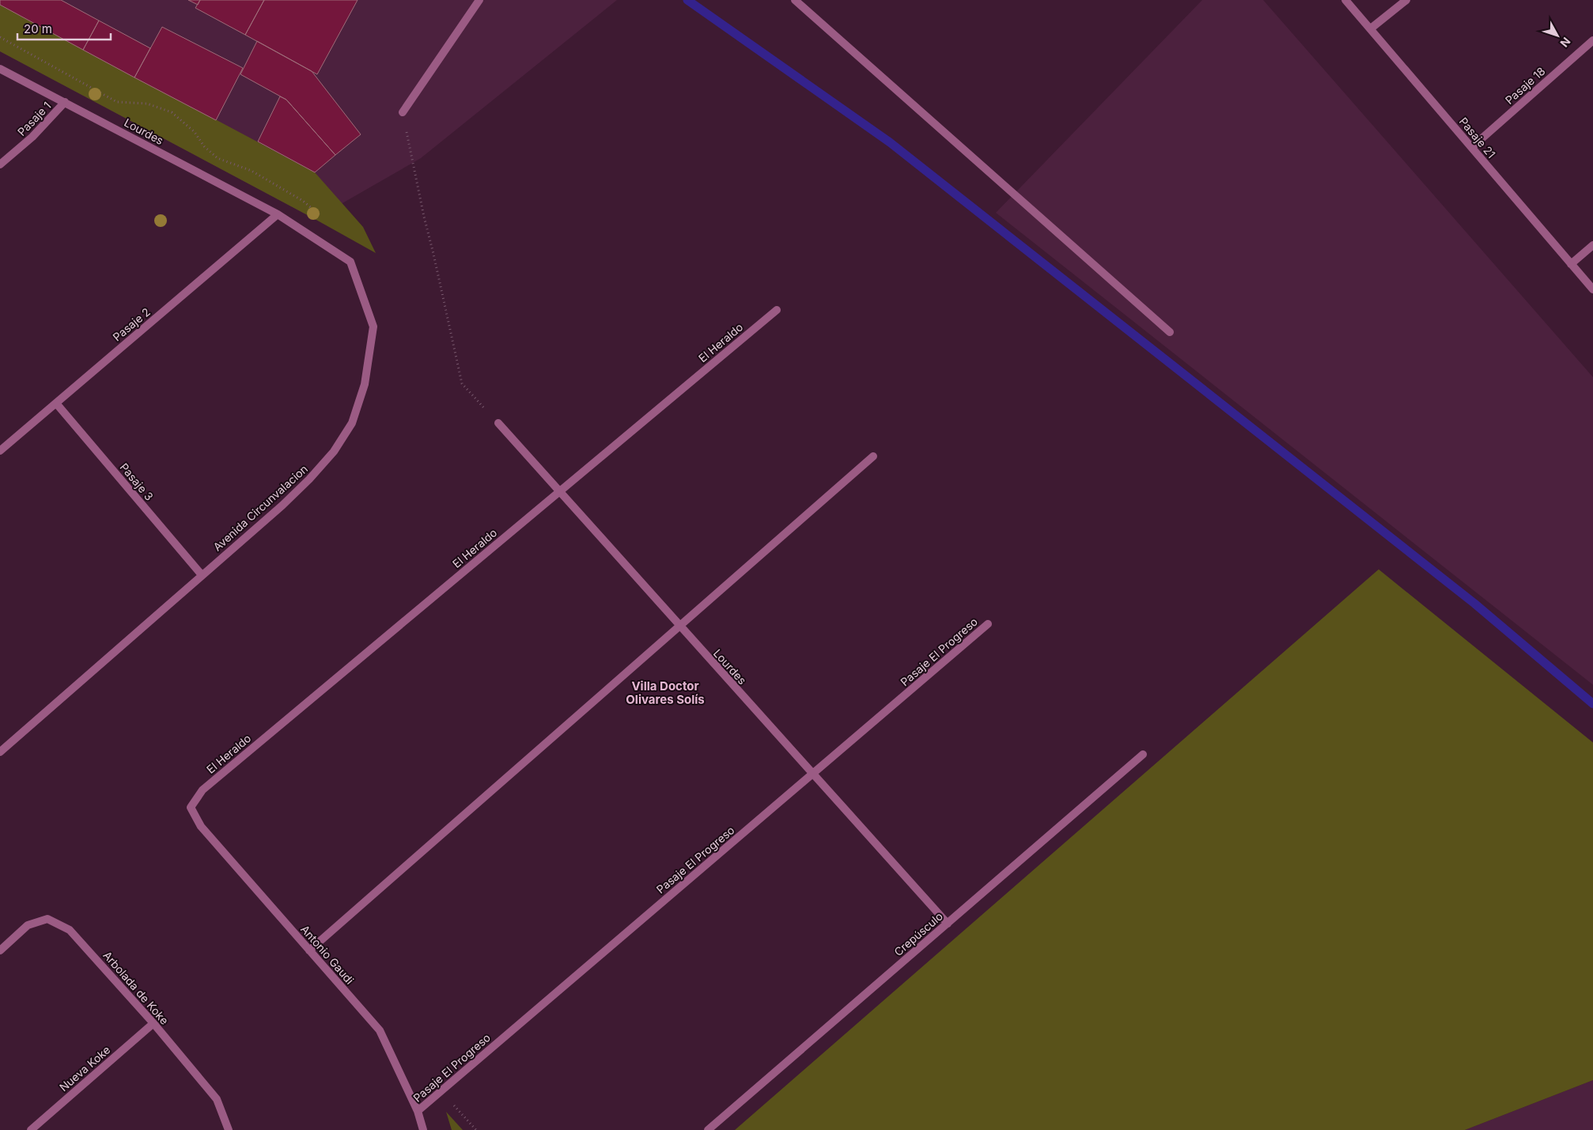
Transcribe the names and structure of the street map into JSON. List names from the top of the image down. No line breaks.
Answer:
{"streets":{"street":["Pasaje 18","Pasaje 1","Lourdes","Pasaje 21","Pasaje 2","El Heraldo","Pasaje 3","Avenida Circunvalacion","Pasaje El Progreso","Crepúsculo","Antonio Gaudi","Arbolada de Koke","Nueva Koke"]},"crossings":[["Pasaje 18","Pasaje 21"],["Pasaje 1","Lourdes"],["Lourdes","Pasaje 2"],["Lourdes","El Heraldo"],["Lourdes","Avenida Circunvalacion"],["Lourdes","Pasaje El Progreso"],["Lourdes","Crepúsculo"],["Pasaje 2","Pasaje 3"],["Pasaje 2","Avenida Circunvalacion"],["El Heraldo","Antonio Gaudi"],["Pasaje 3","Avenida Circunvalacion"],["Pasaje El Progreso","Antonio Gaudi"],["Arbolada de Koke","Nueva Koke"]],"districts":["Villa Doctor Olivares Solís"],"scale_bar":"20 m","north":"bottom right"}
